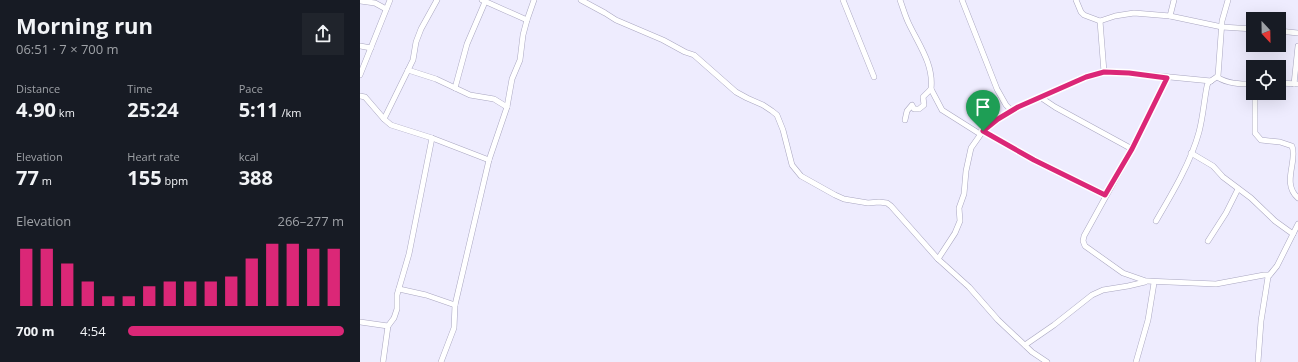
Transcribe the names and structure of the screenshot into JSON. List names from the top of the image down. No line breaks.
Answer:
{"north":"bottom","page":{"heading":["Morning run","06:51 · 7 × 700 m"],"stats":[["Distance","4.90 km"],["Time","25:24"],["Pace","5:11 /km"],["Elevation","77 m"],["Heart rate","155 bpm"],["kcal","388"]],"chart":["Elevation","266–277 m"],"list":[{"name":"700 m","note":"4:54"}]}}
